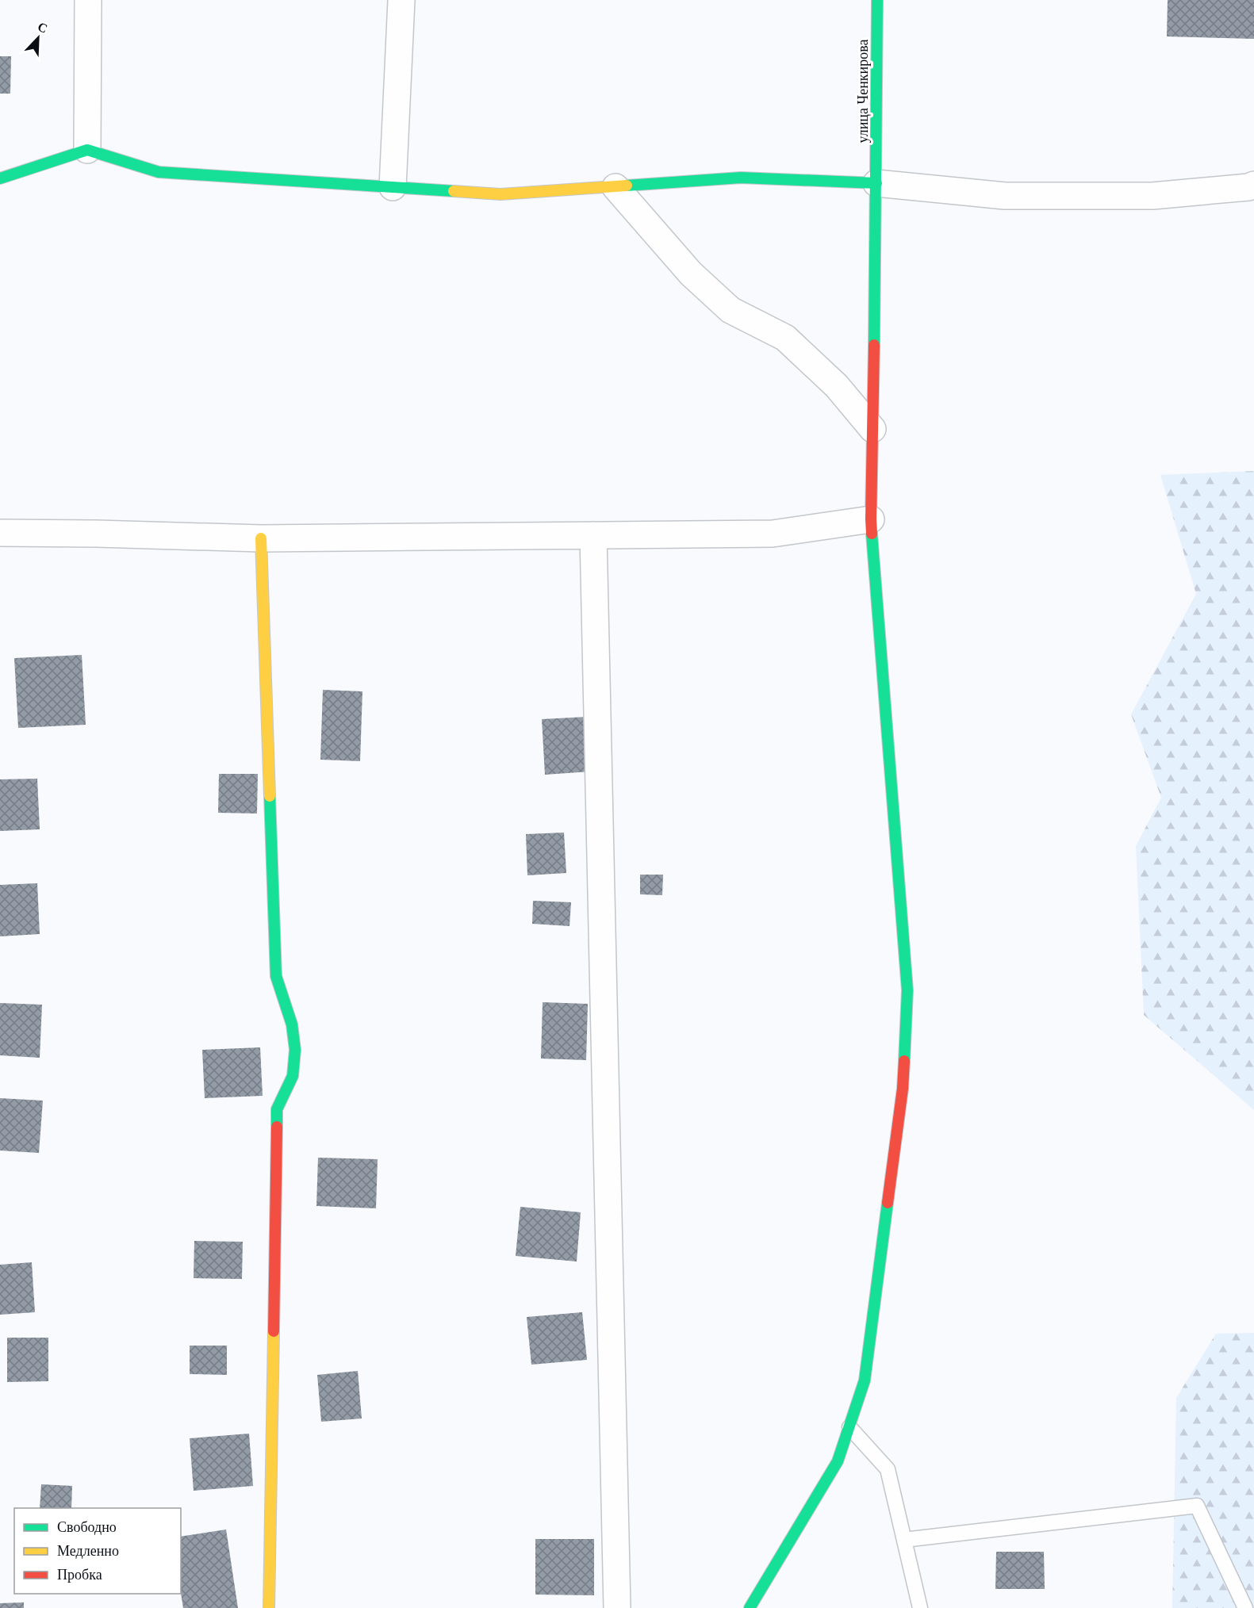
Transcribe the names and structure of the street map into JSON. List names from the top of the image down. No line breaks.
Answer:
{"streets":{"street":["улица Ченкирова"]},"legend":["Свободно","Медленно","Пробка"],"north":"top right"}
